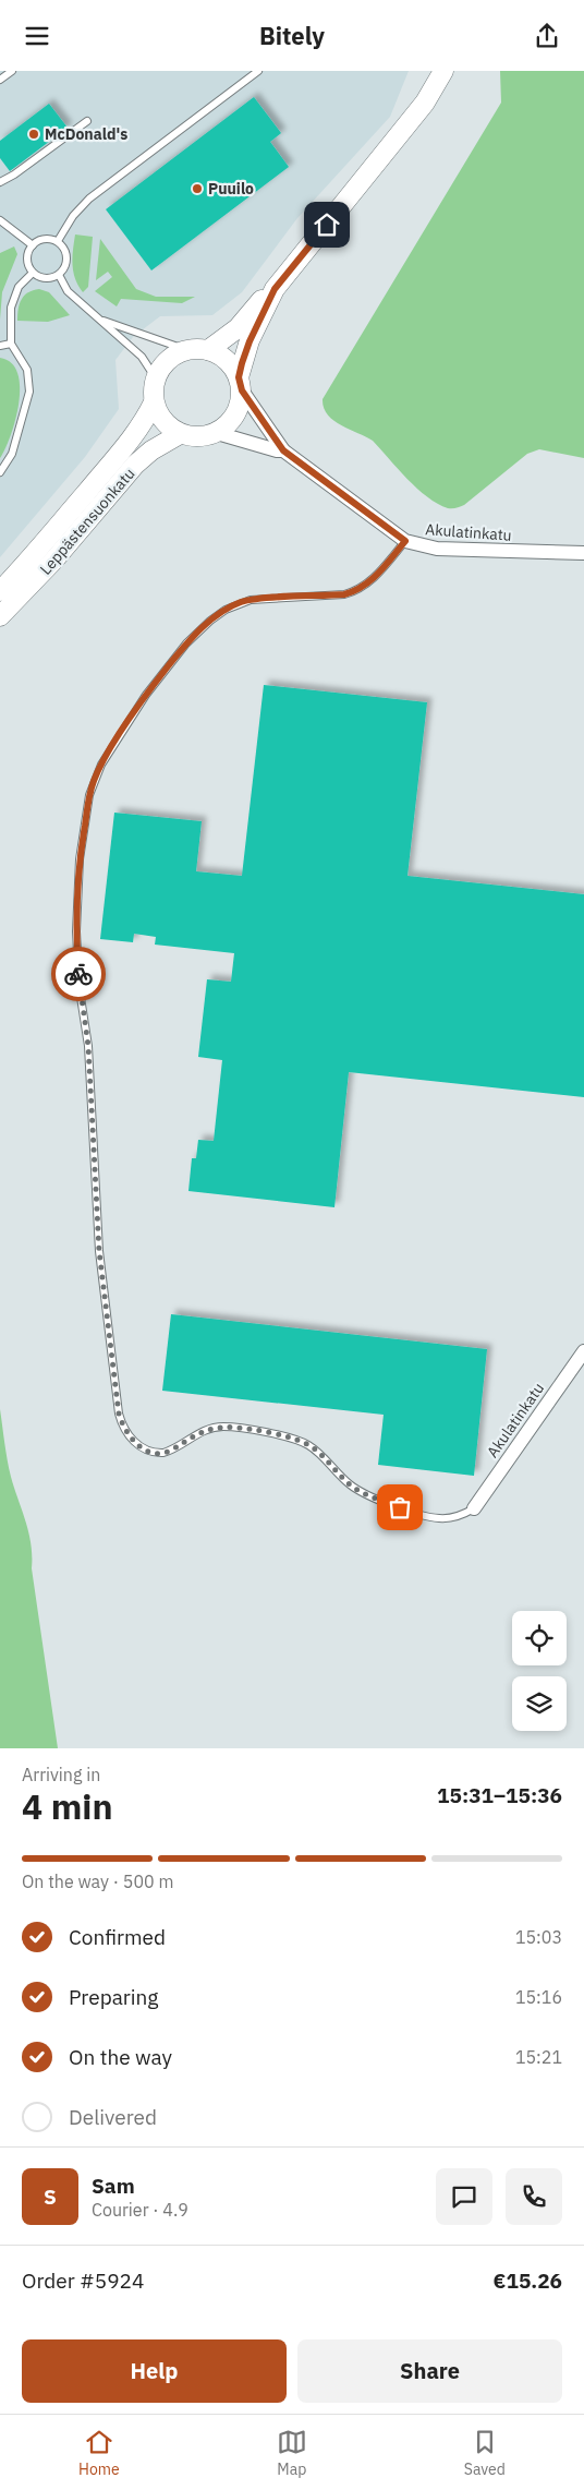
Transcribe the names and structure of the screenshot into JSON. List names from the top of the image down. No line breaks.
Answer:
{"streets":{"main road":["Leppästensuonkatu"],"street":["Akulatinkatu"]},"crossings":[["Leppästensuonkatu","Akulatinkatu"]],"places":["McDonald's","Puuilo"],"page":{"header":"Bitely","heading":["4 min","Arriving in","15:31–15:36"],"panel":["Sam","Courier · 4.9","Order #5924","€15.26"],"bar":"On the way · 500 m","list":[["Confirmed","15:03"],["Preparing","15:16"],["On the way","15:21"],"Delivered"],"round":"S","buttons":["Help","Share"],"tabs":["Home","Map","Saved"]}}
